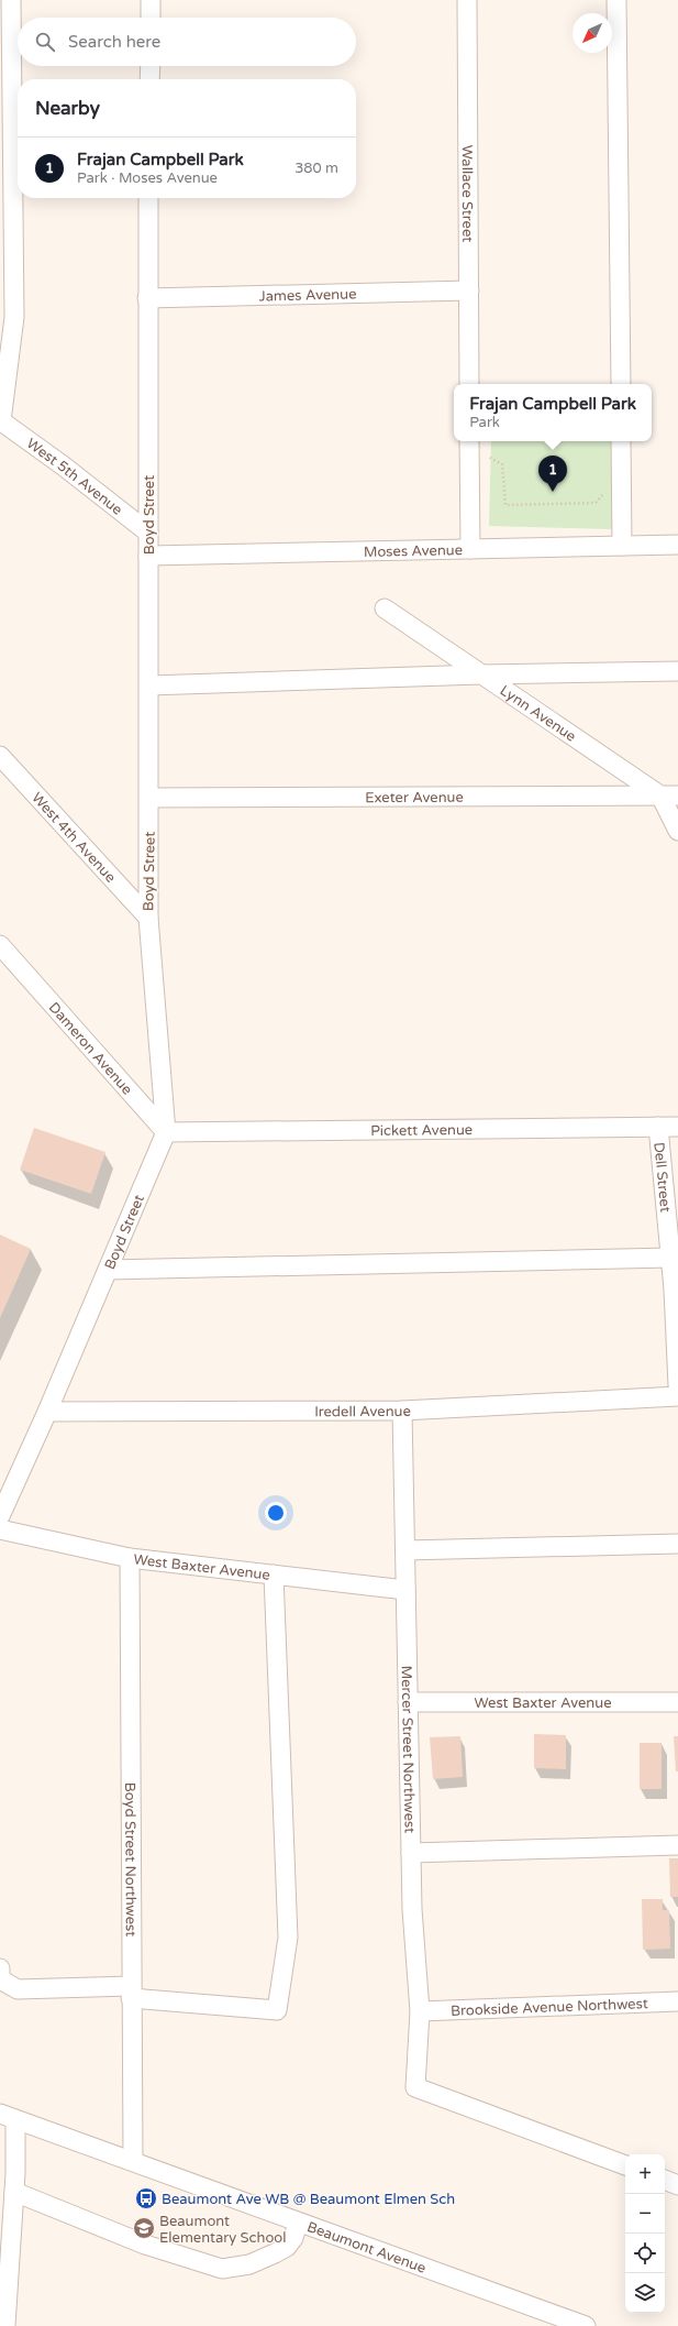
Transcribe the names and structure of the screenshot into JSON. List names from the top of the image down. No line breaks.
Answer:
{"streets":{"street":["Wallace Street","James Avenue","West 5th Avenue","Boyd Street","Moses Avenue","Lynn Avenue","Exeter Avenue","West 4th Avenue","Dameron Avenue","Pickett Avenue","Dell Street","Iredell Avenue","West Baxter Avenue","Mercer Street Northwest","Boyd Street Northwest","Brookside Avenue Northwest","Beaumont Avenue"]},"crossings":[["Wallace Street","James Avenue"],["James Avenue","Boyd Street"],["West 5th Avenue","Boyd Street"],["Boyd Street","Moses Avenue"],["Boyd Street","Exeter Avenue"],["Boyd Street","West 4th Avenue"],["Boyd Street","Dameron Avenue"],["Boyd Street","Pickett Avenue"],["Boyd Street","Iredell Avenue"],["Lynn Avenue","Exeter Avenue"],["Dameron Avenue","Pickett Avenue"],["Pickett Avenue","Dell Street"],["Iredell Avenue","Mercer Street Northwest"],["West Baxter Avenue","Mercer Street Northwest"],["West Baxter Avenue","Boyd Street Northwest"],["Mercer Street Northwest","Brookside Avenue Northwest"],["Boyd Street Northwest","Beaumont Avenue"]],"places":{"bus stop":["Beaumont Ave WB @ Beaumont Elmen Sch"],"school or university":["Beaumont Elementary School"]},"north":"bottom left","page":{"search":"Search here","heading":"Nearby","list":[{"mark":"1","name":"Frajan Campbell Park","note":"Park · Moses Avenue","value":"380 m"}],"popup":["Frajan Campbell Park","Park"],"pins":"1","map_buttons":["+","−"]}}
